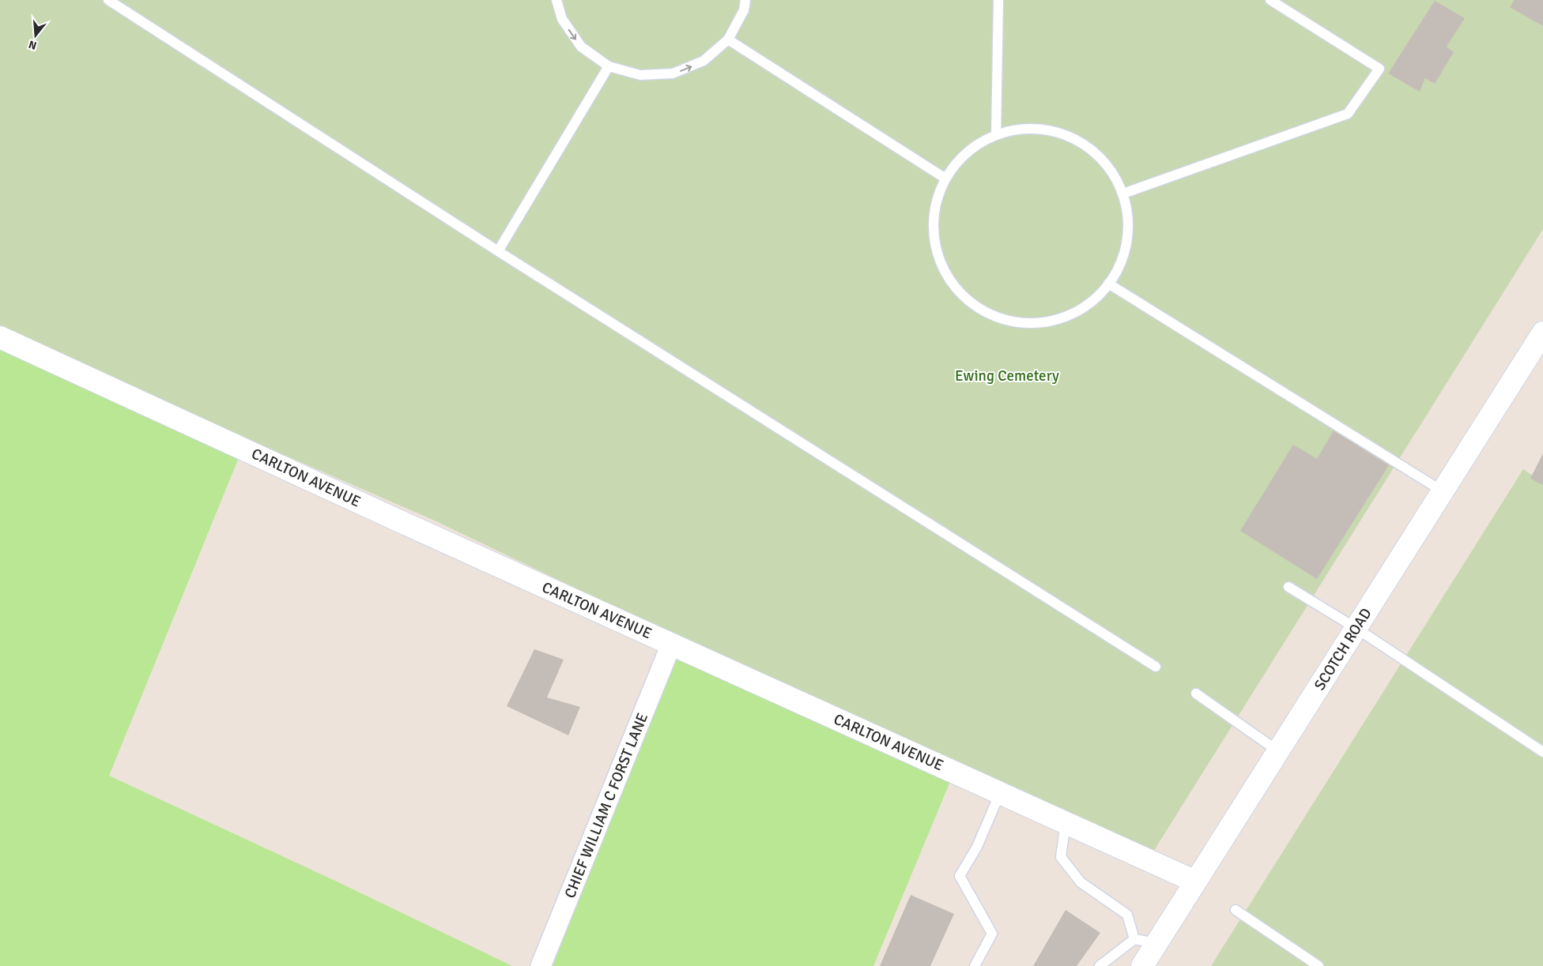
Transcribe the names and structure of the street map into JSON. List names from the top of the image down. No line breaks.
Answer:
{"streets":{"street":["CARLTON AVENUE","SCOTCH ROAD","CHIEF WILLIAM C FORST LANE"]},"crossings":[["CARLTON AVENUE","SCOTCH ROAD"],["CARLTON AVENUE","CHIEF WILLIAM C FORST LANE"]],"parks":["Ewing Cemetery"],"north":"bottom"}
